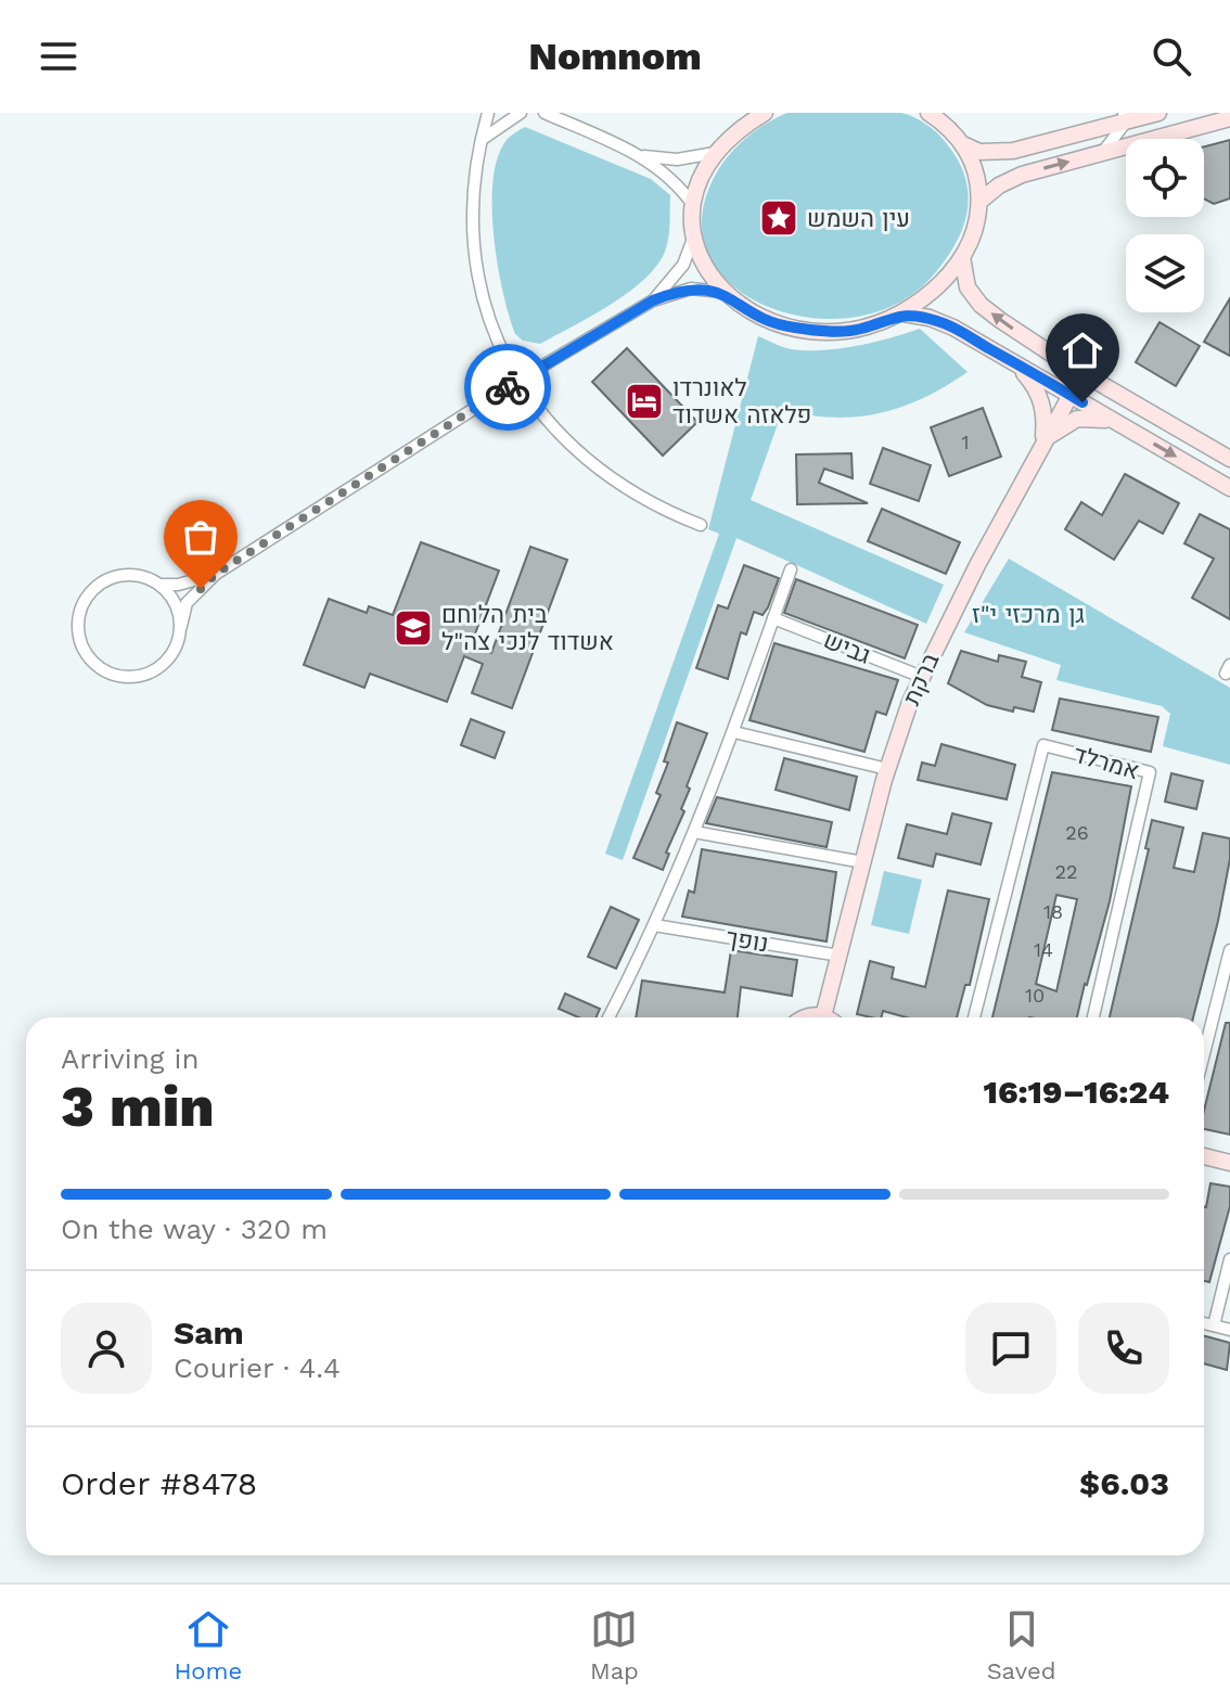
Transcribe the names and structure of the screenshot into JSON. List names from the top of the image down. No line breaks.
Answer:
{"streets":{"street":["גביש","ברקת","אמרלד","נופך"]},"crossings":[["גביש","ברקת"],["ברקת","נופך"]],"parks":["גן מרכזי י\"ז"],"places":{"place":["עין השמש"],"hotel":["לאונרדו פלאזה אשדוד"],"school or university":["בית הלוחם אשדוד לנכי צה\"ל"]},"house_numbers":["1","26","22","18","14","10"],"page":{"header":"Nomnom","heading":["3 min","Arriving in","16:19–16:24"],"panel":["Sam","Courier · 4.4","Order #8478","$6.03"],"bar":"On the way · 320 m","tabs":["Home","Map","Saved"]}}
